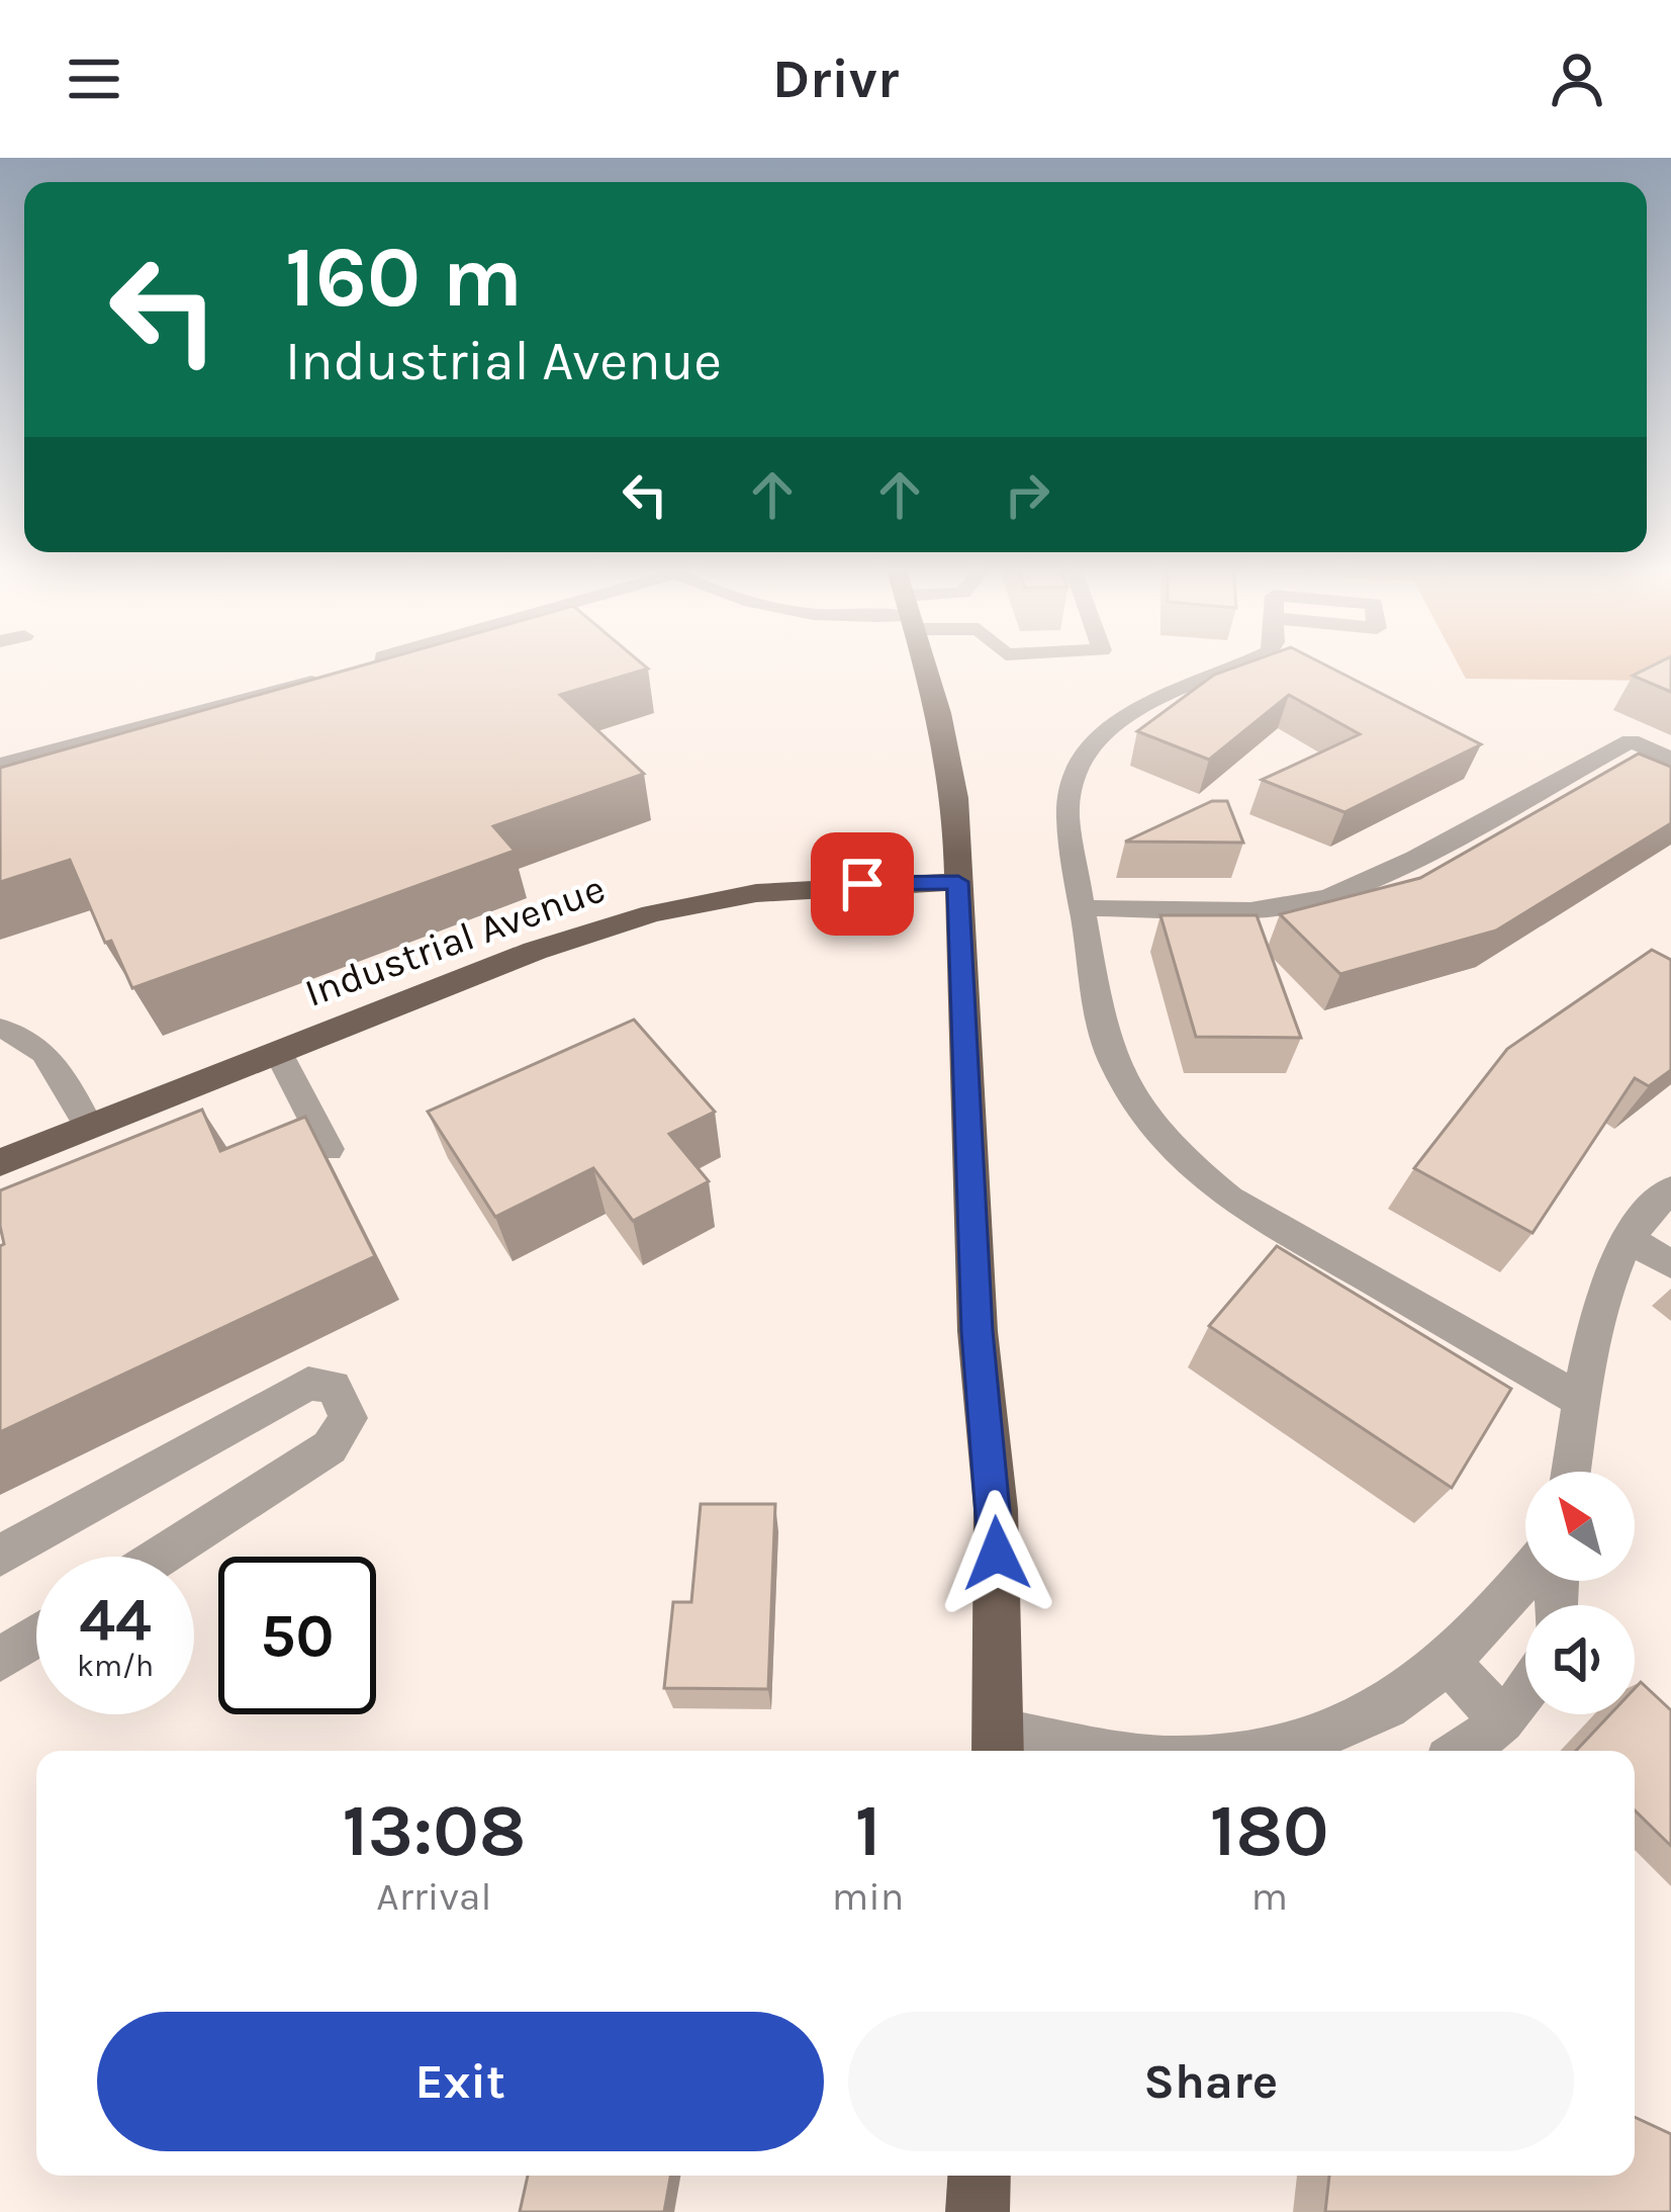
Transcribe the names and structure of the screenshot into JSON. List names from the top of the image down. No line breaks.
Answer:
{"streets":{"main road":["Industrial Avenue"]},"north":"top left","page":{"header":"Drivr","turn":["160 m","Industrial Avenue"],"speed":"44 km/h","limit":"50","eta":["13:08","Arrival","1","min","180","m"],"buttons":["Exit","Share"]}}
